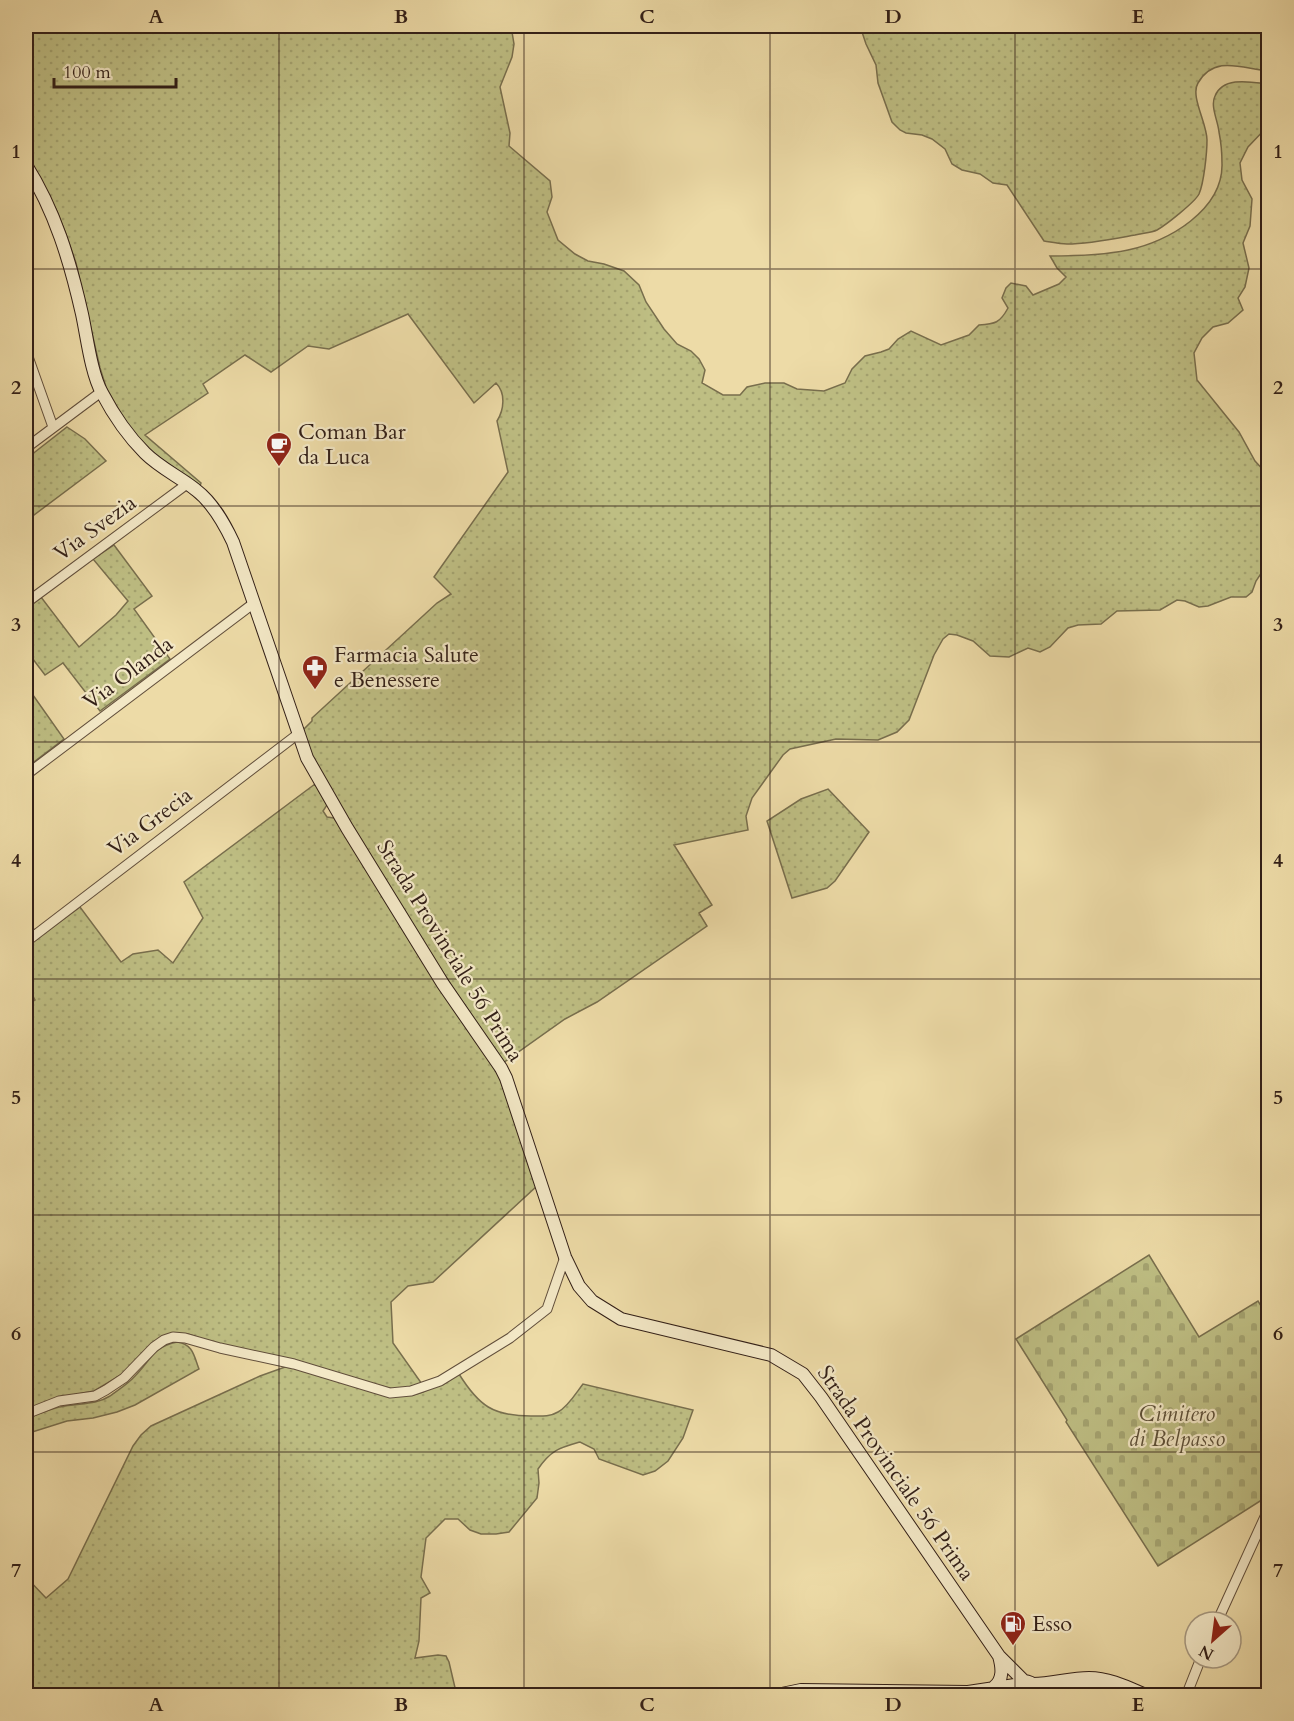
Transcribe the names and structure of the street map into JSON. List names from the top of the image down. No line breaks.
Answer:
{"streets":{"street":["Via Svezia","Via Olanda","Via Grecia","Strada Provinciale 56 Prima"]},"crossings":[["Via Svezia","Strada Provinciale 56 Prima"],["Via Olanda","Strada Provinciale 56 Prima"],["Via Grecia","Strada Provinciale 56 Prima"]],"parks":["Cimitero di Belpasso"],"places":{"cafe":["Coman Bar da Luca"],"pharmacy":["Farmacia Salute e Benessere"],"fuel station":["Esso"]},"scale_bar":"100 m","north":"bottom left","grid":{"columns":["A","B","C","D","E"],"rows":["1","2","3","4","5","6","7"]}}
